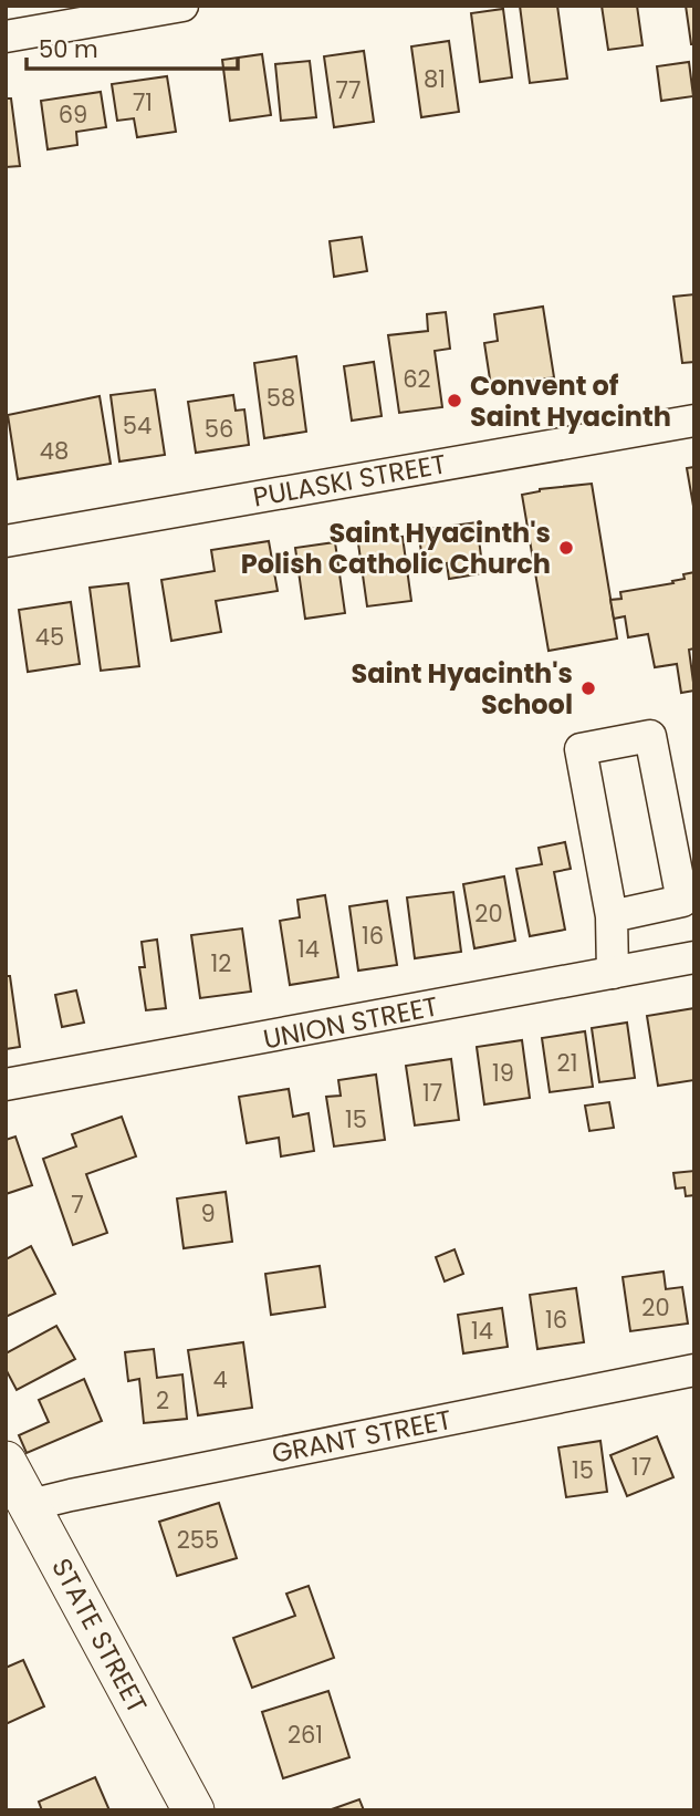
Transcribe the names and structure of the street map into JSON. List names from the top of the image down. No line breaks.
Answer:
{"streets":{"main road":["STATE STREET"],"street":["PULASKI STREET","UNION STREET","GRANT STREET"]},"crossings":[["GRANT STREET","STATE STREET"]],"places":["Convent of Saint Hyacinth","Saint Hyacinth's Polish Catholic Church","Saint Hyacinth's School"],"house_numbers":["81","77","71","69","62","58","54","56","48","45","20","16","14","12","21","19","17","15","7","9","20","16","14","4","2","17","15","255","261"],"scale_bar":"50 m"}
